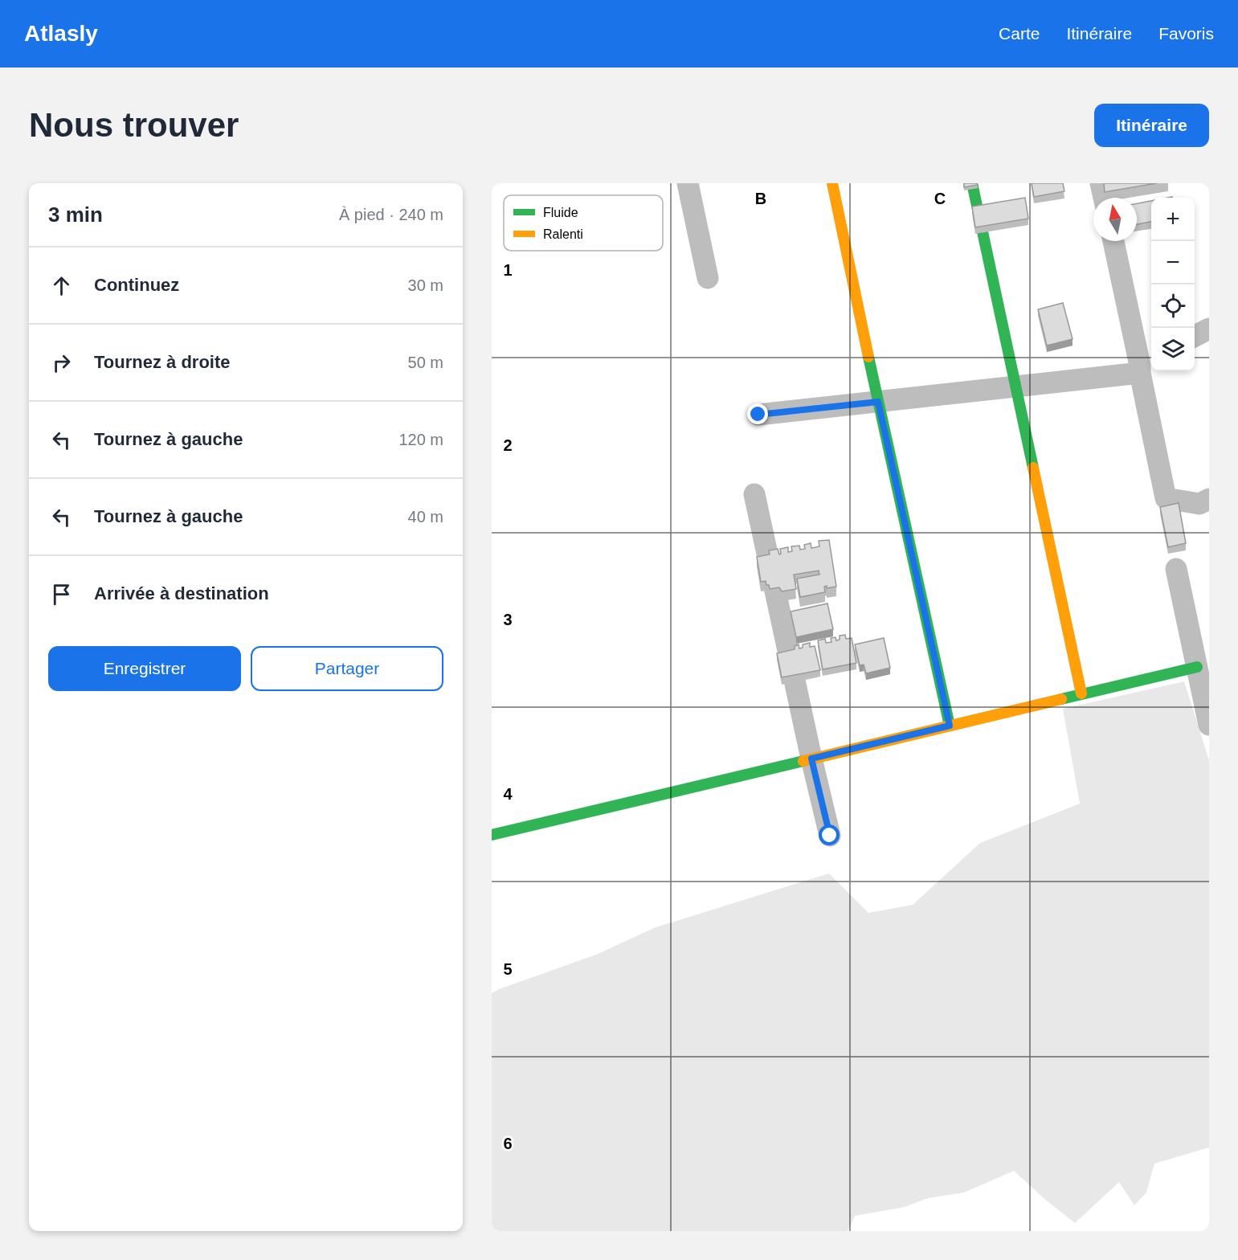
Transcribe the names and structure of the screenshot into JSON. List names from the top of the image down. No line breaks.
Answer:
{"legend":["Fluide","Ralenti"],"north":"top","page":{"header":"Atlasly","nav":["Carte","Itinéraire","Favoris"],"buttons":["Itinéraire",["Enregistrer","Partager"]],"title":"Nous trouver","heading":["3 min","À pied · 240 m"],"map_buttons":["+","−"],"list":[["Continuez","30 m"],["Tournez à droite","50 m"],["Tournez à gauche","120 m"],["Tournez à gauche","40 m"],"Arrivée à destination"]},"grid":{"columns":["B","C"],"rows":["1","2","3","4","5","6"]}}
